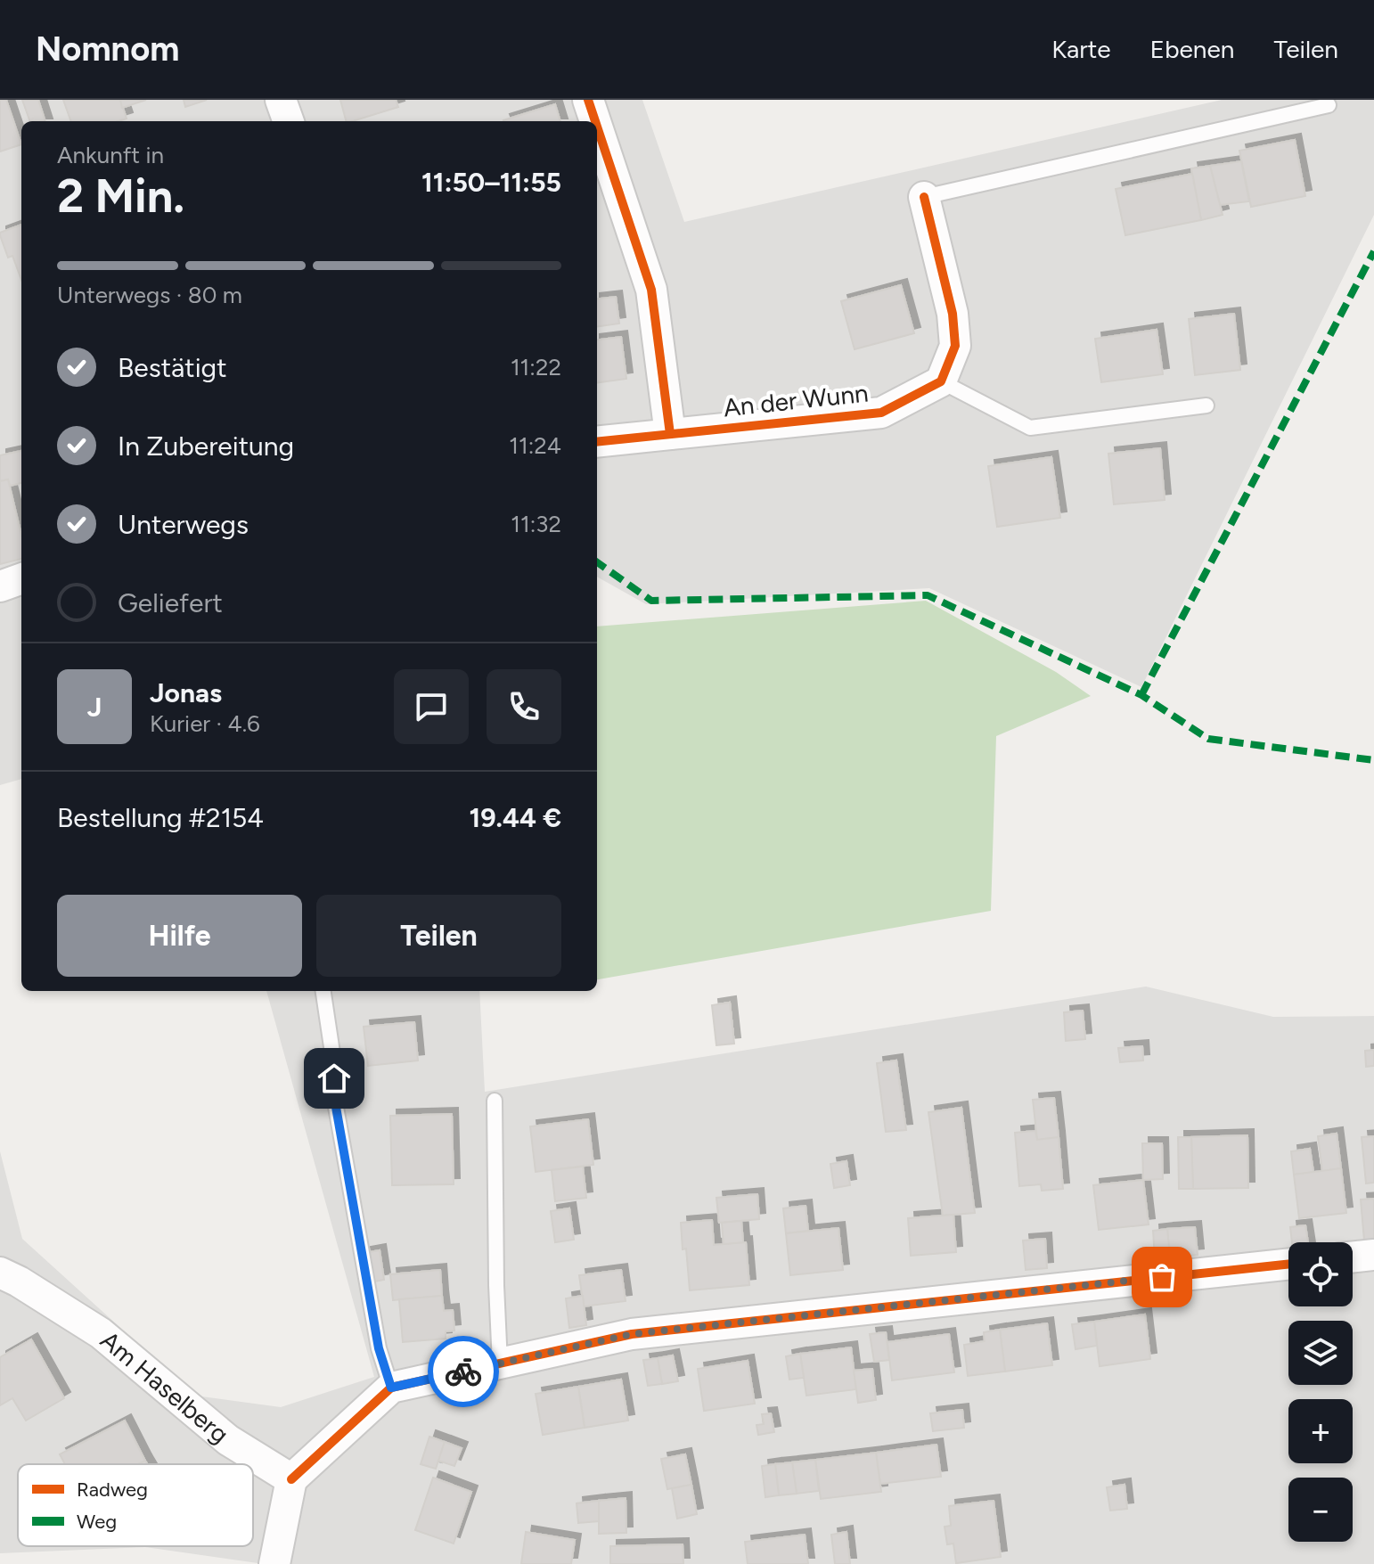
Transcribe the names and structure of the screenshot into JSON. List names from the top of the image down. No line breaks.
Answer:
{"streets":{"street":["An der Wunn","Am Haselberg"]},"legend":["Radweg","Weg"],"page":{"header":"Nomnom","nav":["Karte","Ebenen","Teilen"],"heading":["2 Min.","Ankunft in","11:50–11:55"],"panel":["Jonas","Kurier · 4.6","Bestellung #2154","19.44 €"],"bar":"Unterwegs · 80 m","list":[["Bestätigt","11:22"],["In Zubereitung","11:24"],["Unterwegs","11:32"],"Geliefert"],"round":"J","buttons":["Hilfe","Teilen"],"map_buttons":["+","−"]}}
